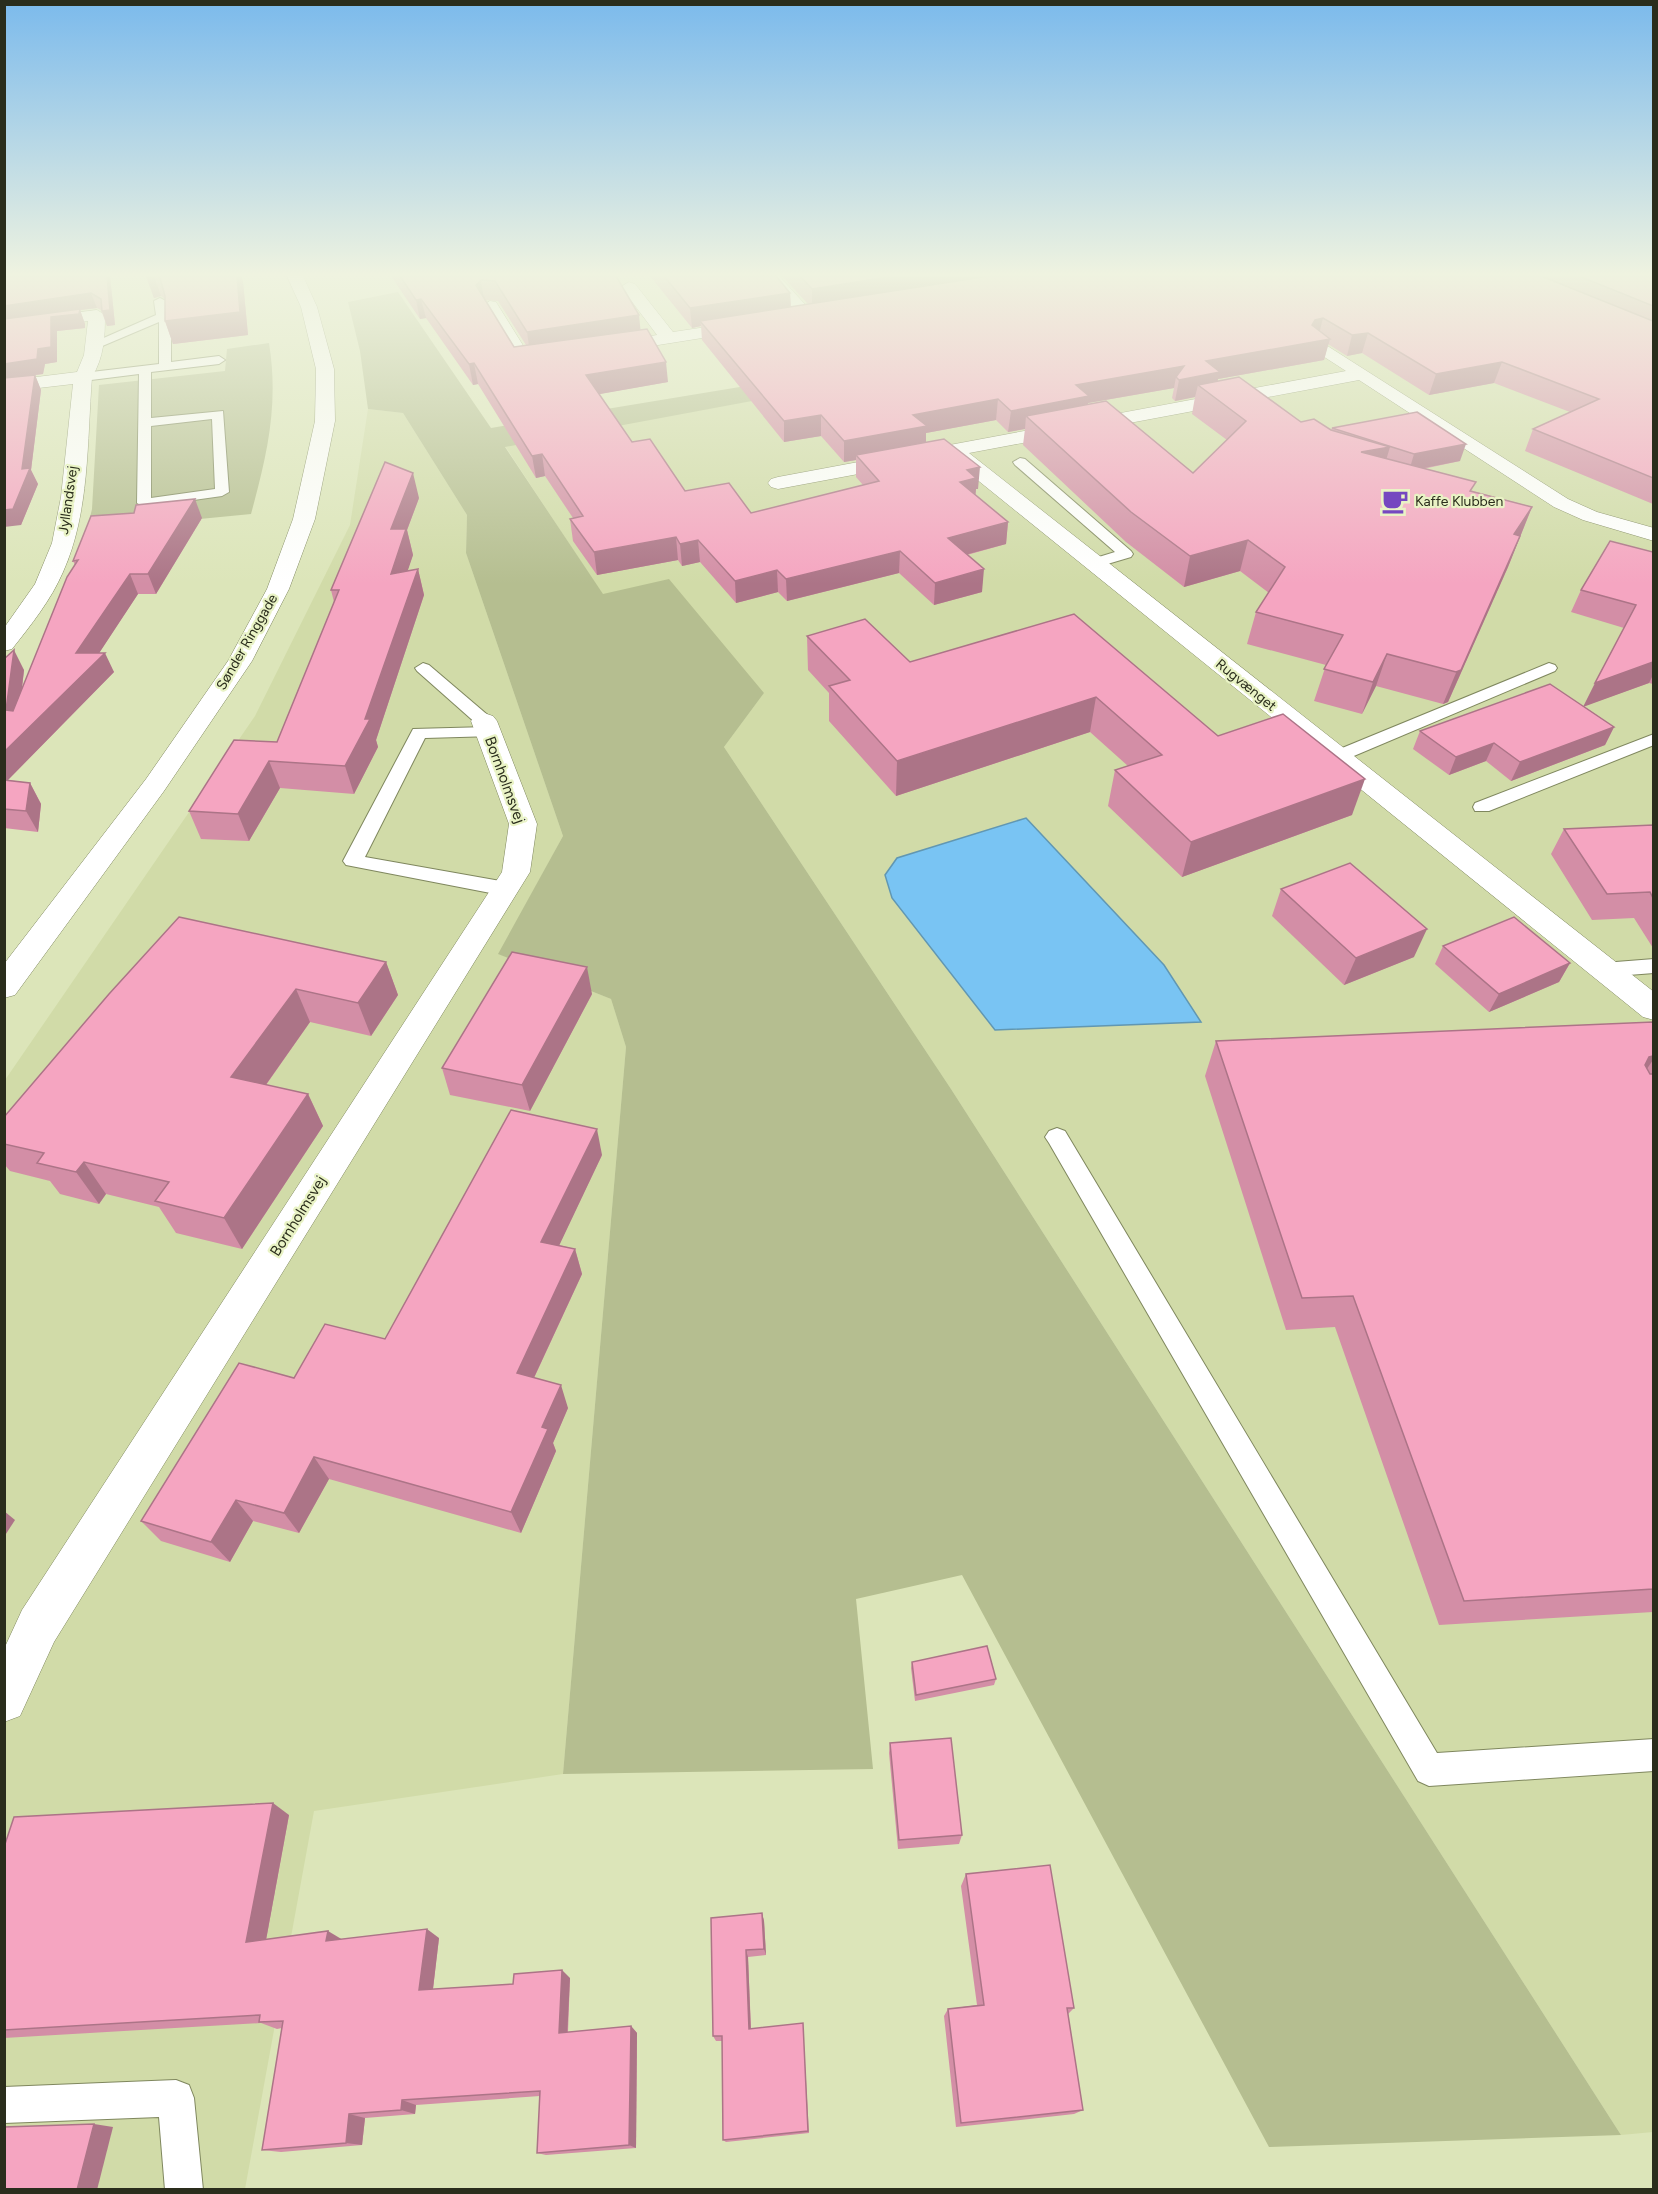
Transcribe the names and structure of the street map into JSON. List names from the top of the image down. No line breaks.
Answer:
{"streets":{"street":["Jyllandsvej","Sønder Ringgade","Rugvænget","Bornholmsvej"]},"places":{"cafe":["Kaffe Klubben"]}}
